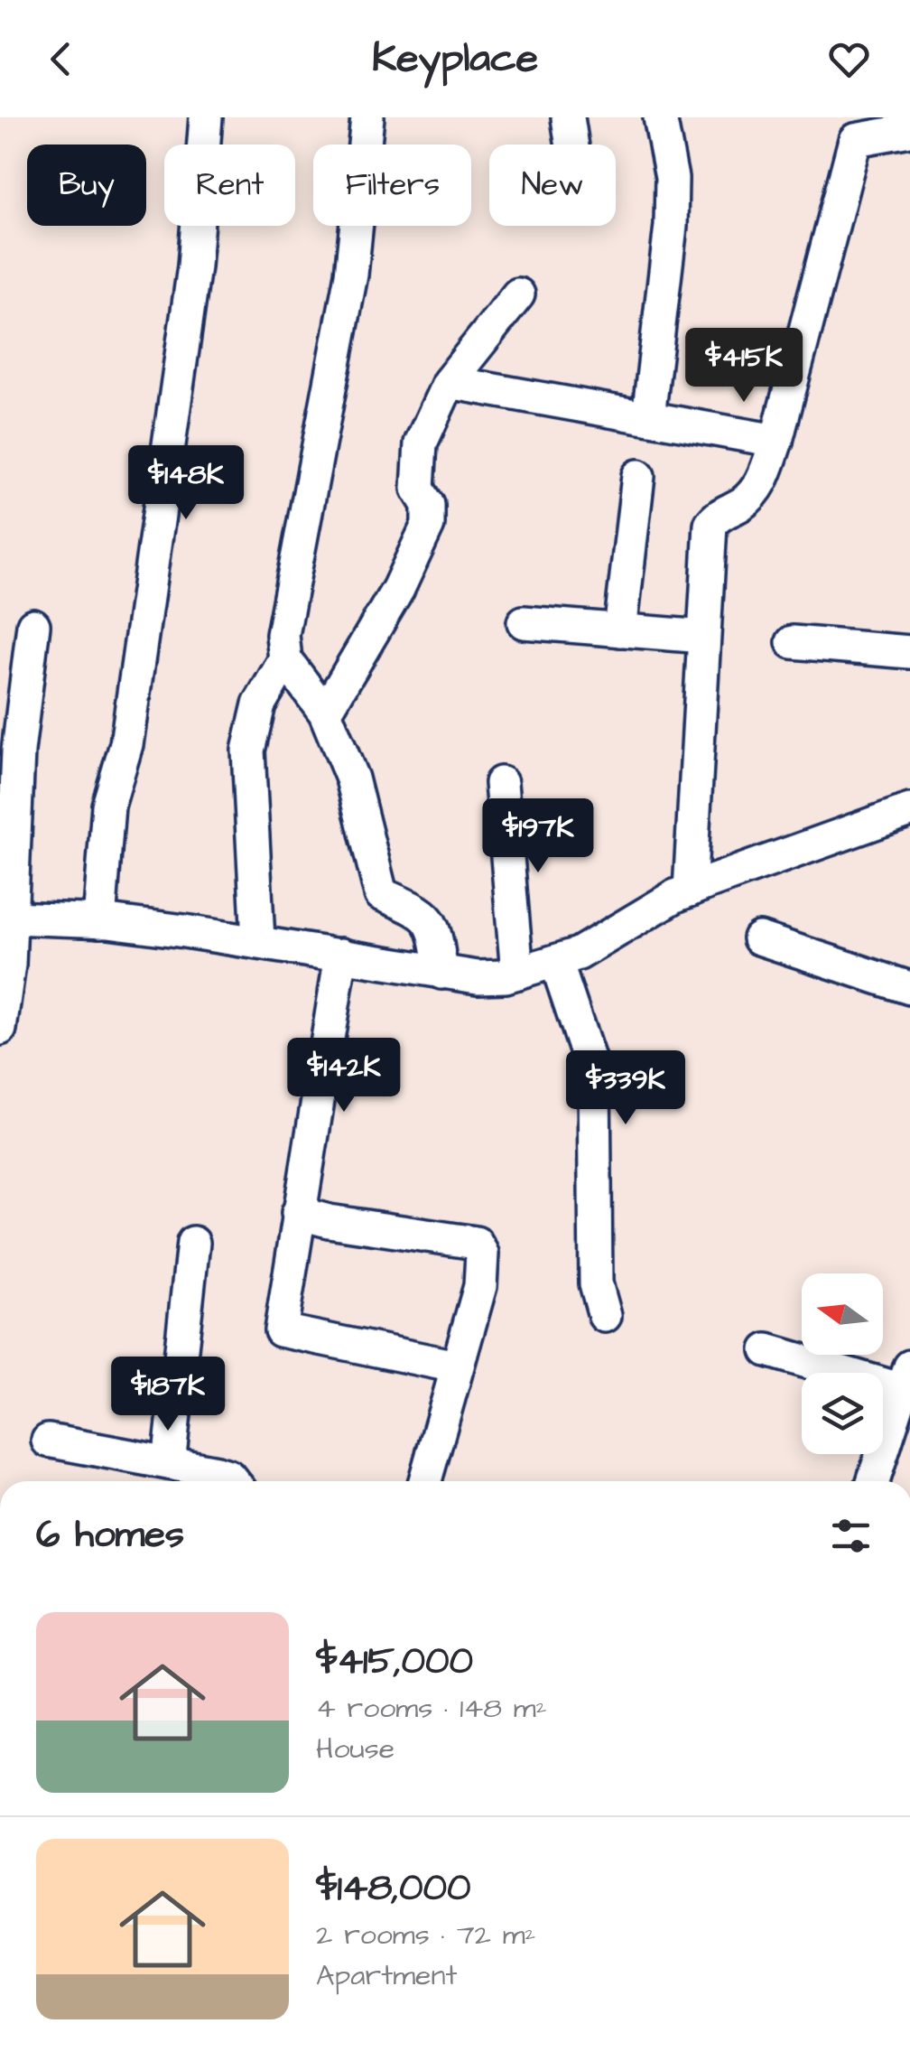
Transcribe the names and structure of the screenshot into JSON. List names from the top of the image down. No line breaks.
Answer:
{"north":"left","page":{"header":"Keyplace","chip":["Buy","Rent","Filters","New"],"price":["$415K","$148K","$197K","$142K","$339K","$187K"],"heading":"6 homes","list":[{"name":"$415,000","note":"4 rooms · 148 m² · House"},{"name":"$148,000","note":"2 rooms · 72 m² · Apartment"}]}}
